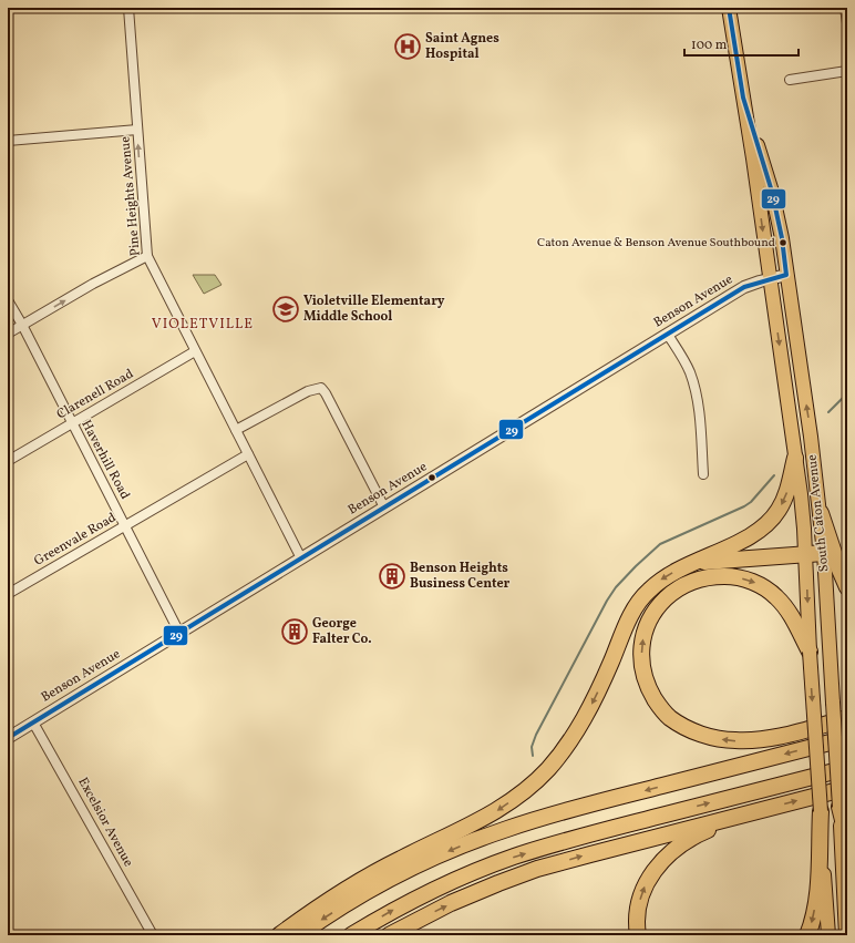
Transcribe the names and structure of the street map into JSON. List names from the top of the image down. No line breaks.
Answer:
{"streets":{"main road":["South Caton Avenue"],"street":["Pine Heights Avenue","Benson Avenue","Clarenell Road","Haverhill Road","Greenvale Road","Excelsior Avenue"]},"crossings":[["Pine Heights Avenue","Benson Avenue"],["Pine Heights Avenue","Clarenell Road"],["Pine Heights Avenue","Greenvale Road"],["Benson Avenue","Haverhill Road"],["Benson Avenue","South Caton Avenue"],["Benson Avenue","Excelsior Avenue"],["Clarenell Road","Haverhill Road"],["Haverhill Road","Greenvale Road"]],"districts":["VIOLETVILLE"],"places":{"hospital":["Saint Agnes Hospital"],"other":["Caton Avenue & Benson Avenue Southbound"],"school or university":["Violetville Elementary Middle School"],"building":["Benson Heights Business Center","George Falter Co."]},"lines":["transit line 29"],"scale_bar":"100 m"}
